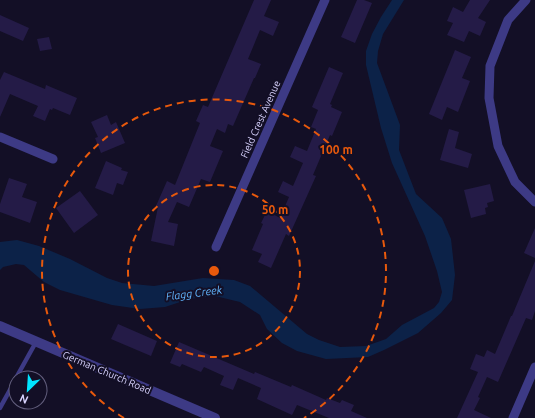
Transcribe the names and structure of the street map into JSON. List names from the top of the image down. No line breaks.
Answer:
{"streets":{"street":["Field Crest Avenue","German Church Road"]},"water":["Flagg Creek"],"north":"bottom left","rings":["100 m","50 m"]}
